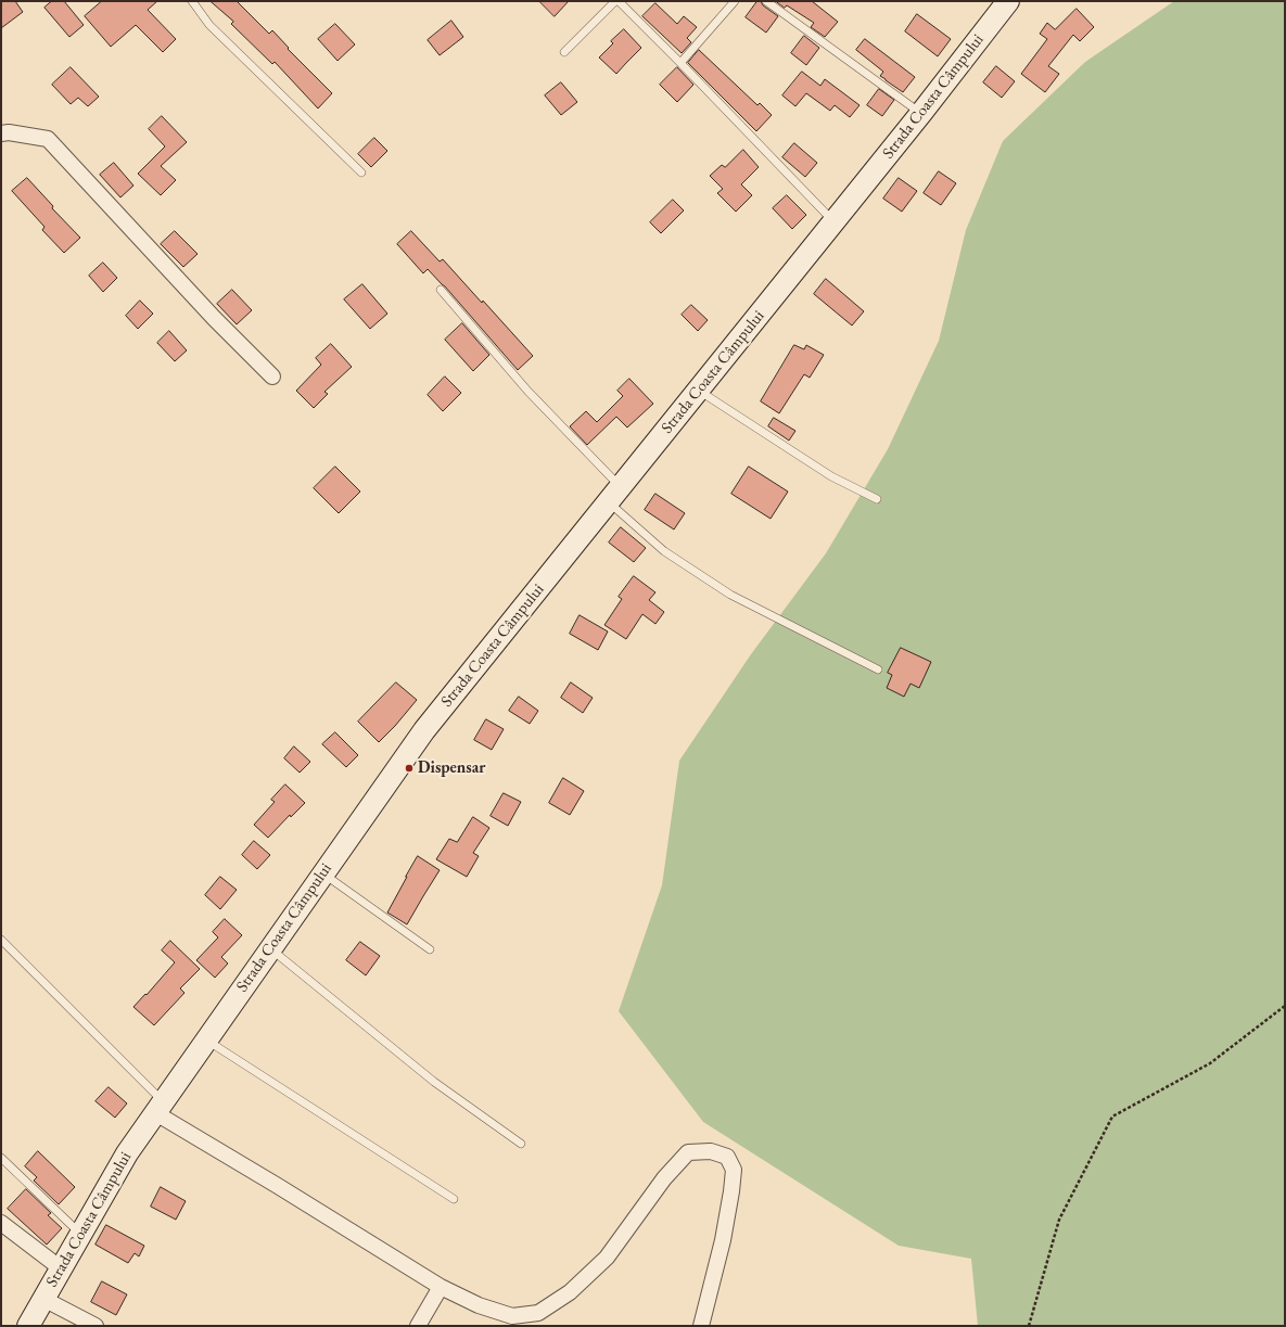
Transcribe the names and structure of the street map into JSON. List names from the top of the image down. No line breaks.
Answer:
{"streets":{"street":["Strada Coasta Câmpului"]},"places":["Dispensar"]}
